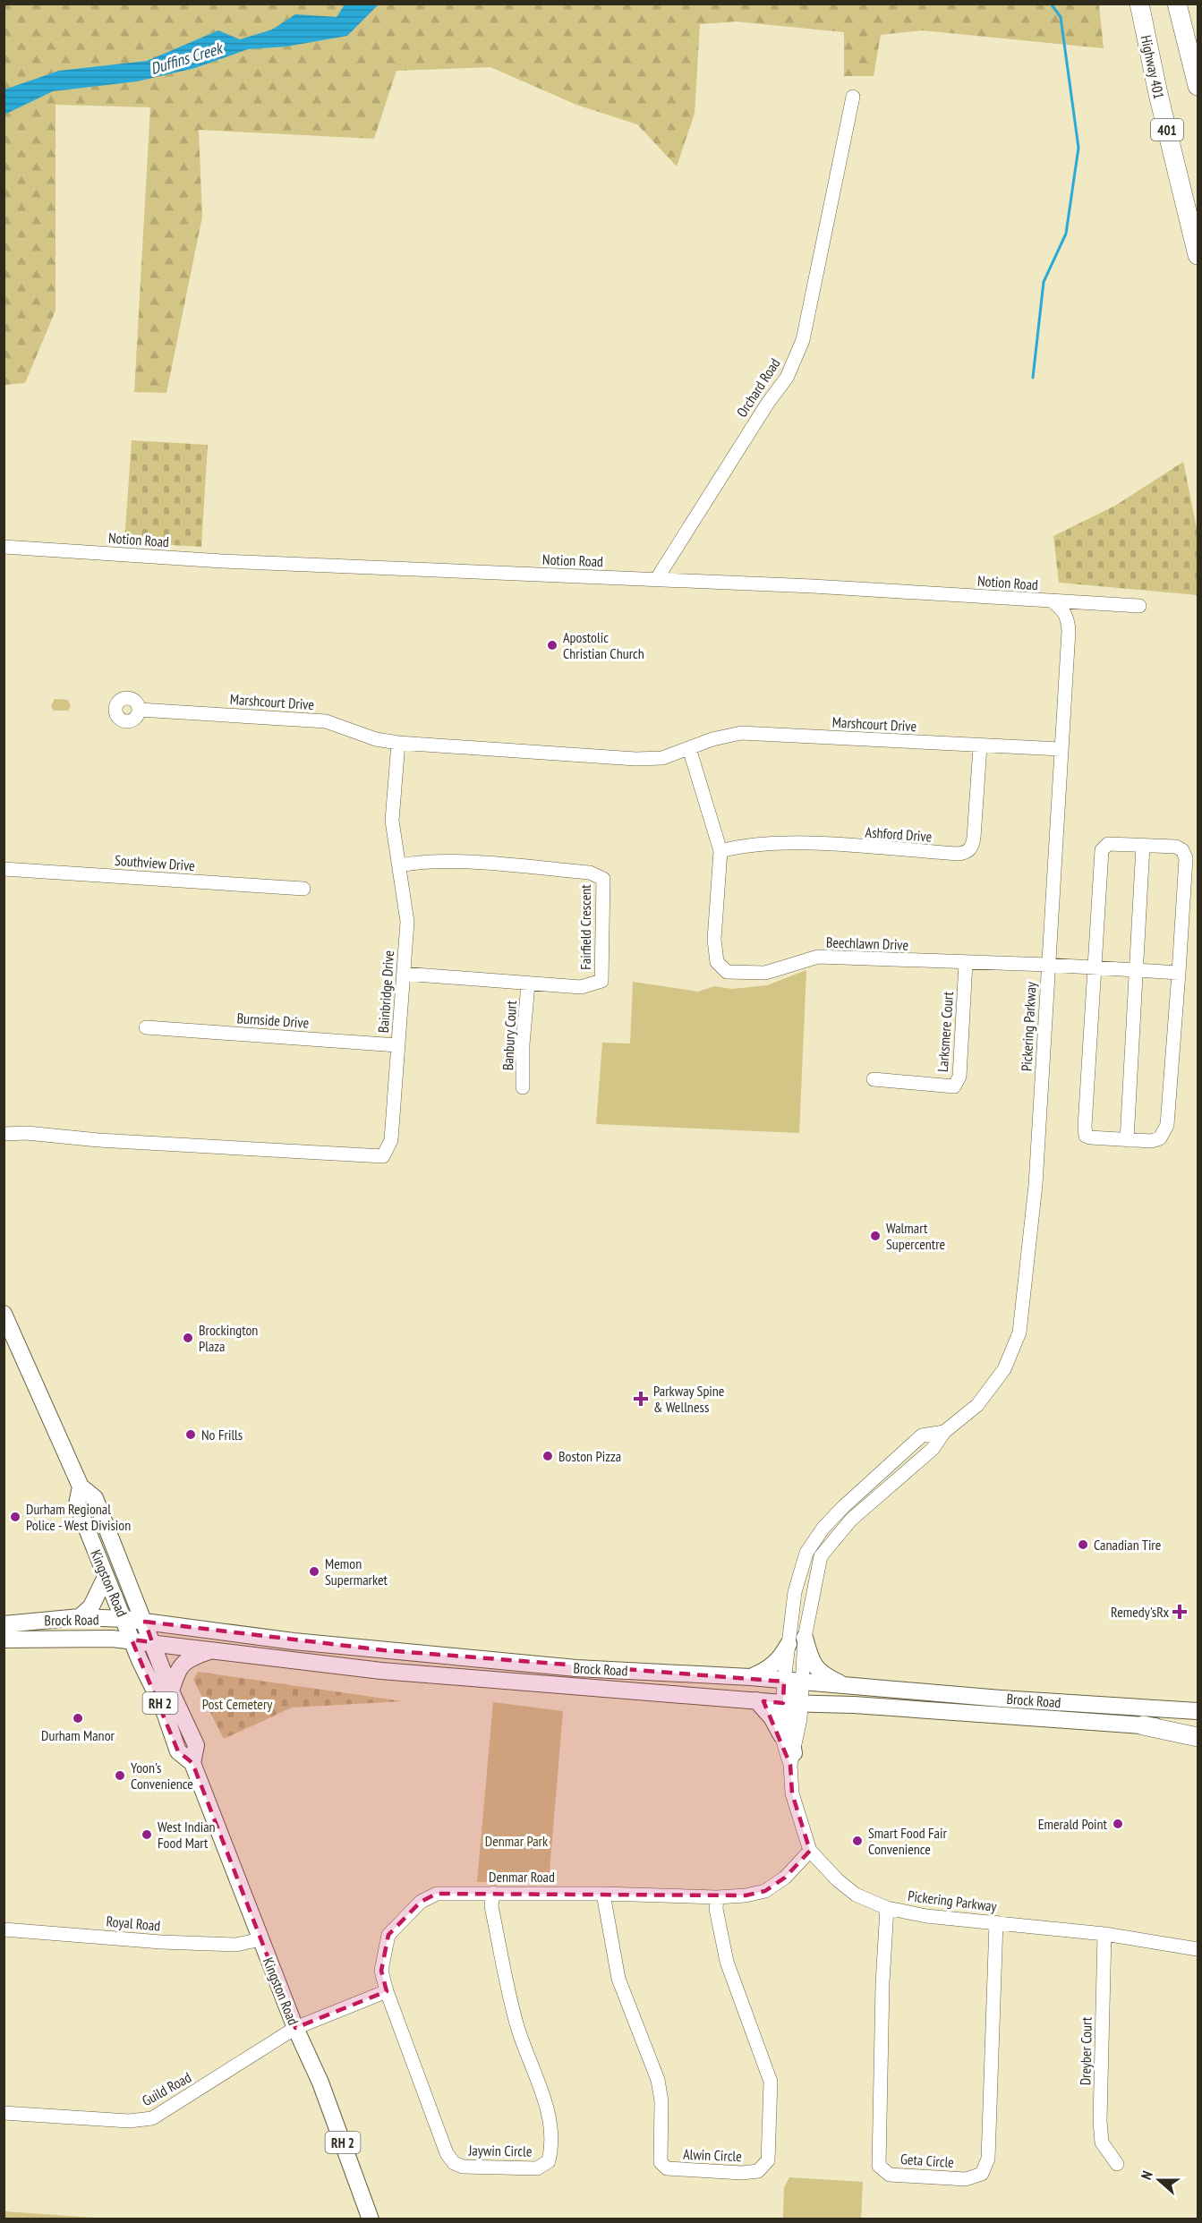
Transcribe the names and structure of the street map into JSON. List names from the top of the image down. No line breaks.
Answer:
{"streets":{"highway":["Highway 401","401"],"main road":["Kingston Road","Brock Road","RH 2"],"street":["Orchard Road","Notion Road","Marshcourt Drive","Ashford Drive","Southview Drive","Fairfield Crescent","Beechlawn Drive","Bainbridge Drive","Burnside Drive","Pickering Parkway","Larksmere Court","Banbury Court","Denmar Road","Royal Road","Dreyber Court","Guild Road","Jaywin Circle","Alwin Circle","Geta Circle"]},"crossings":[["Orchard Road","Notion Road"],["Notion Road","Pickering Parkway"],["Marshcourt Drive","Ashford Drive"],["Marshcourt Drive","Beechlawn Drive"],["Marshcourt Drive","Bainbridge Drive"],["Marshcourt Drive","Pickering Parkway"],["Ashford Drive","Beechlawn Drive"],["Fairfield Crescent","Bainbridge Drive"],["Fairfield Crescent","Banbury Court"],["Beechlawn Drive","Pickering Parkway"],["Beechlawn Drive","Larksmere Court"],["Bainbridge Drive","Burnside Drive"],["Pickering Parkway","Brock Road"],["Pickering Parkway","Denmar Road"],["Pickering Parkway","Dreyber Court"],["Pickering Parkway","Geta Circle"],["Kingston Road","Brock Road"],["Kingston Road","Royal Road"],["Kingston Road","Guild Road"],["Denmar Road","Jaywin Circle"],["Denmar Road","Alwin Circle"]],"water":["Duffins Creek"],"parks":["Post Cemetery","Denmar Park"],"places":{"other":["Apostolic Christian Church","Walmart Supercentre","Brockington Plaza","No Frills","Boston Pizza","Durham Regional Police - West Division","Canadian Tire","Memon Supermarket","Durham Manor","Yoon's Convenience","Emerald Point","West Indian Food Mart","Smart Food Fair Convenience"],"health":["Parkway Spine & Wellness","Remedy'sRx"]},"north":"left"}
